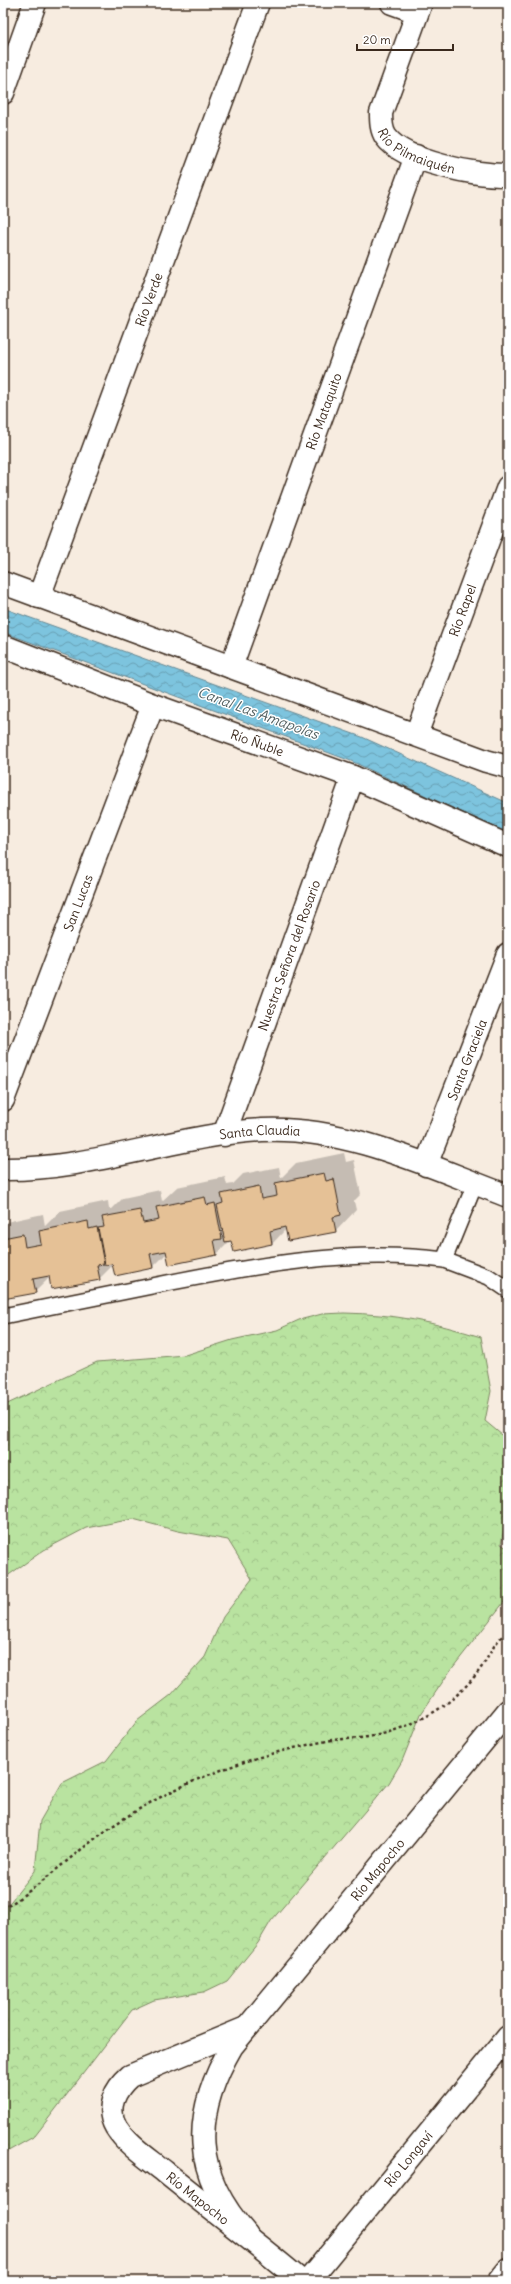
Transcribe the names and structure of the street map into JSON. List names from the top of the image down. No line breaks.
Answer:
{"streets":{"street":["Río Pilmaiquén","Río Verde","Río Mataquito","Río Rapel","Río Ñuble","San Lucas","Nuestra Señora del Rosario","Santa Graciela","Santa Claudia","Río Mapocho","Río Longaví"]},"crossings":[["Río Pilmaiquén","Río Mataquito"],["Río Ñuble","San Lucas"],["Río Ñuble","Nuestra Señora del Rosario"],["Nuestra Señora del Rosario","Santa Claudia"],["Santa Graciela","Santa Claudia"]],"water":["Canal Las Amapolas"],"scale_bar":"20 m"}
